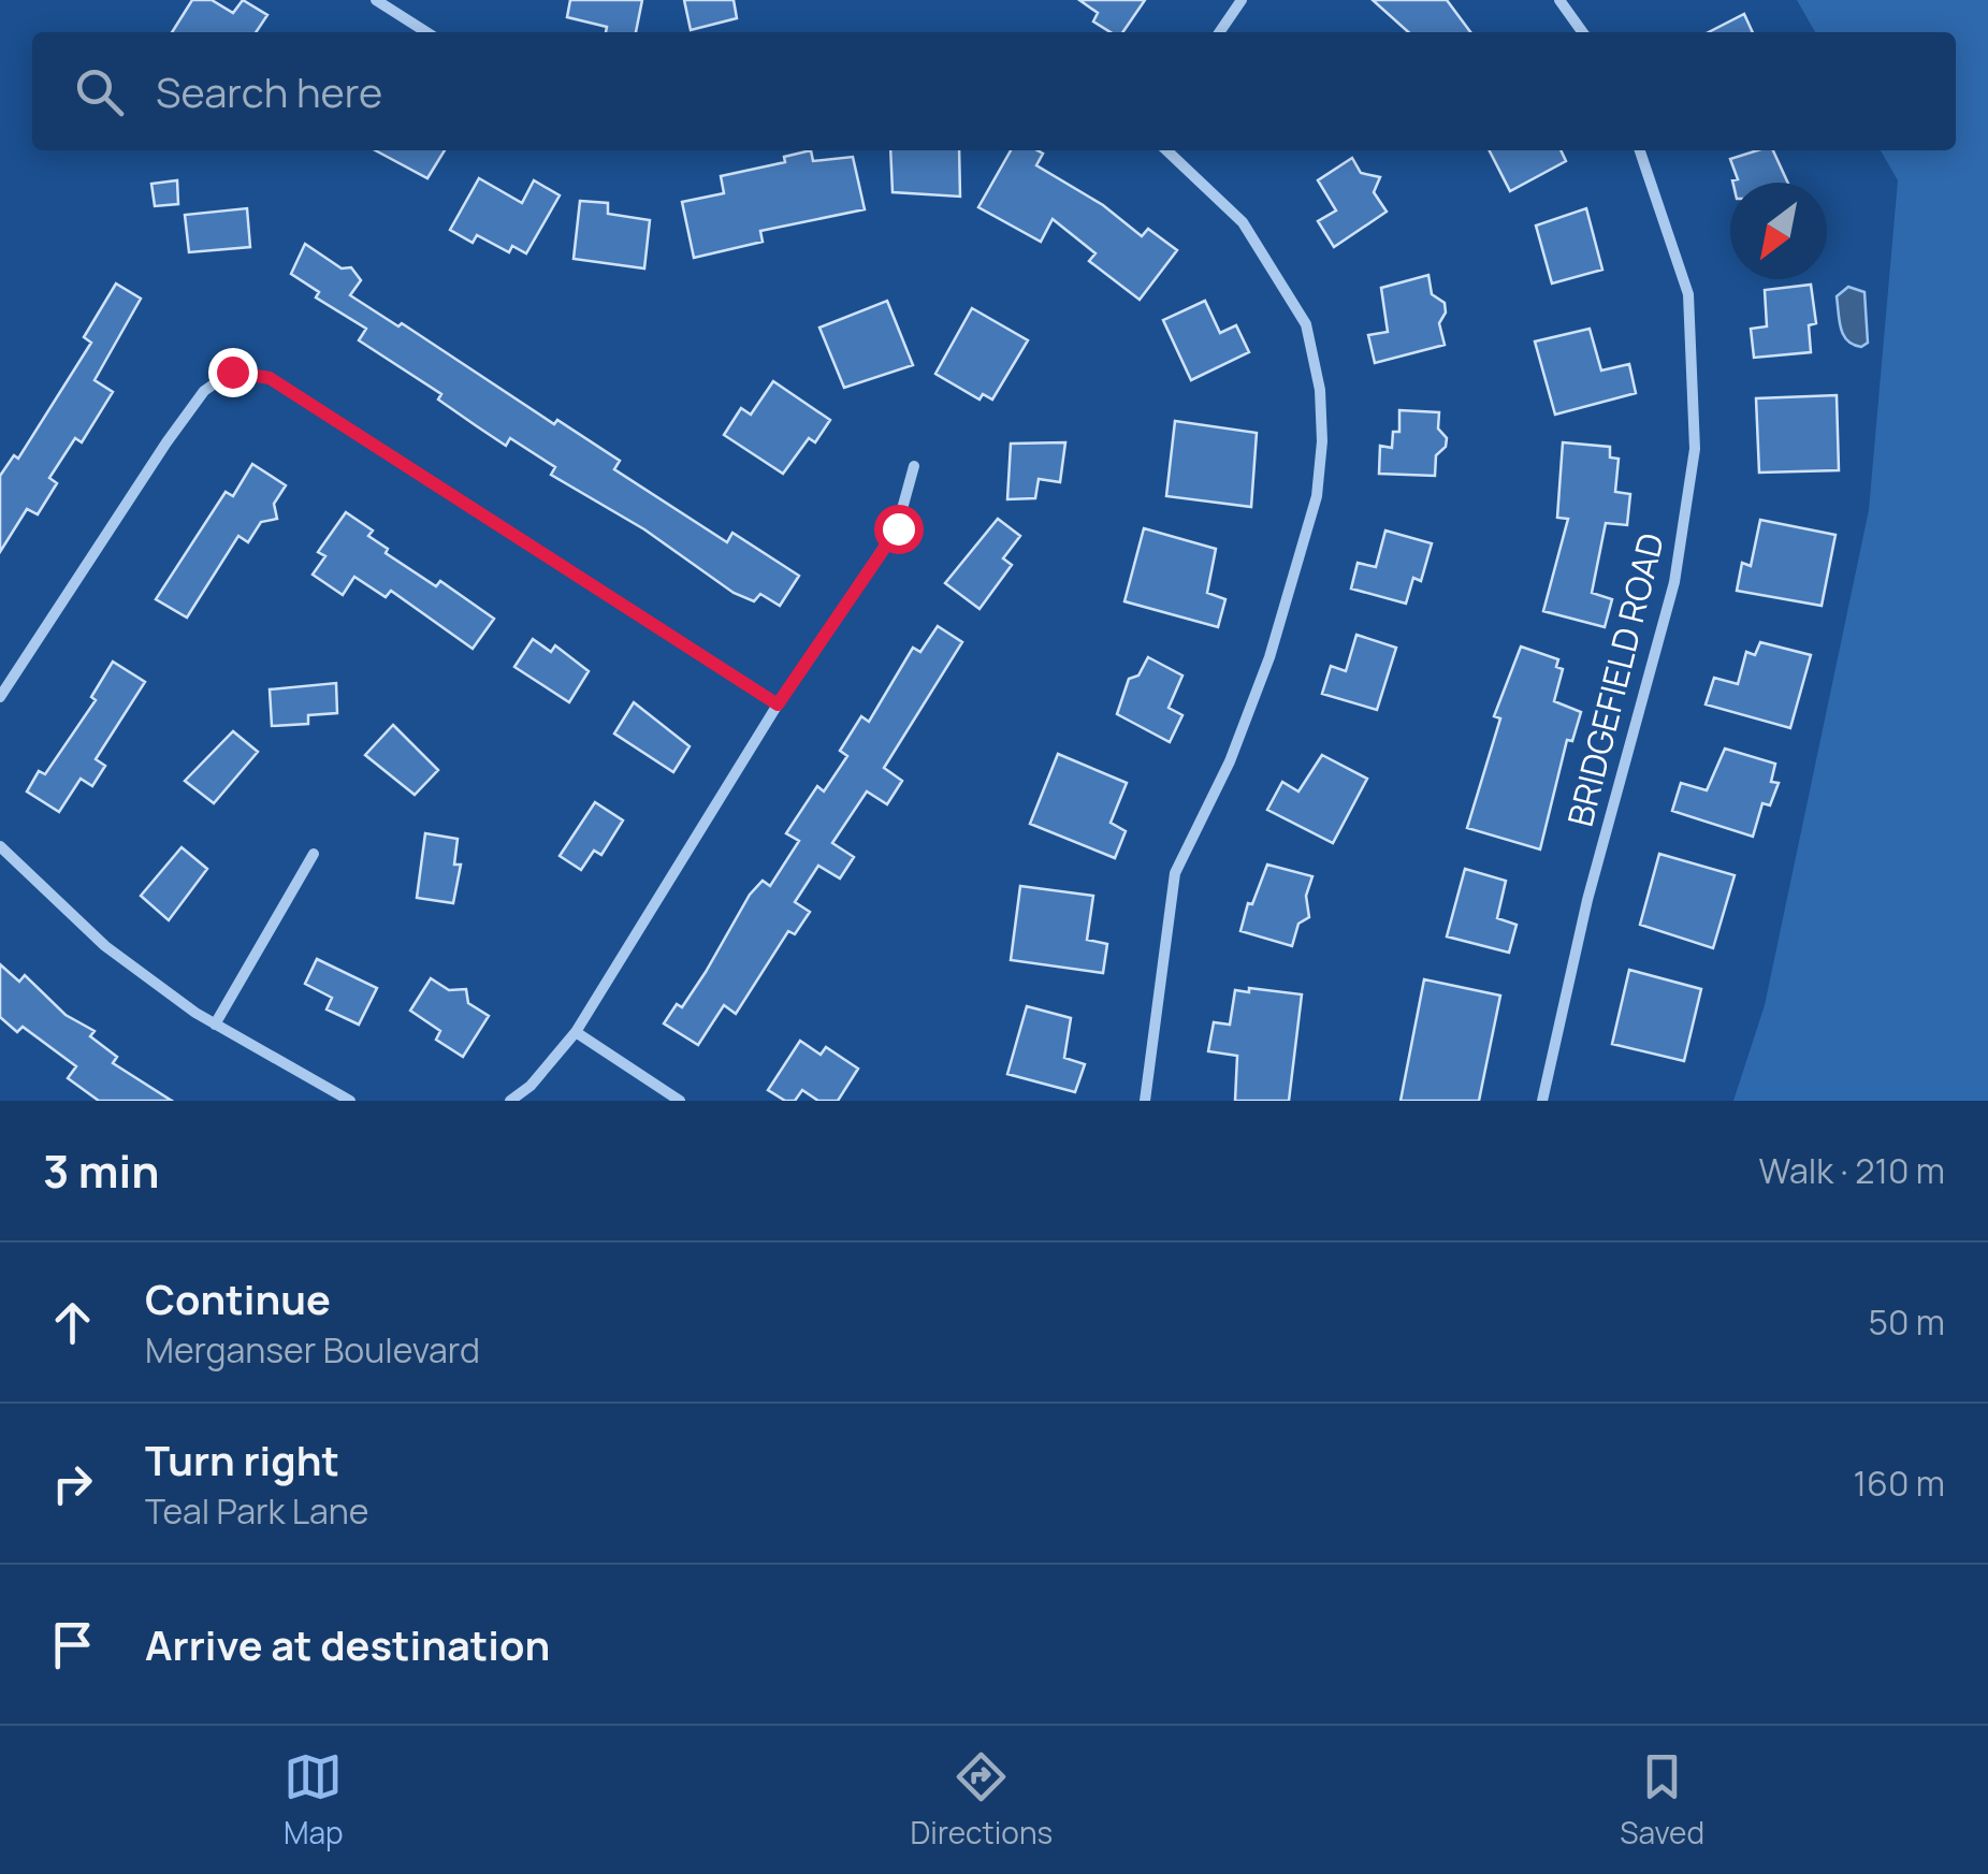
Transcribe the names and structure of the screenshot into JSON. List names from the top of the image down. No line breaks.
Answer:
{"streets":{"street":["BRIDGEFIELD ROAD"]},"north":"bottom left","page":{"search":"Search here","heading":["3 min","Walk · 210 m"],"list":[["Continue","Merganser Boulevard","50 m"],["Turn right","Teal Park Lane","160 m"],"Arrive at destination"],"nav":["Map","Directions","Saved"]}}
